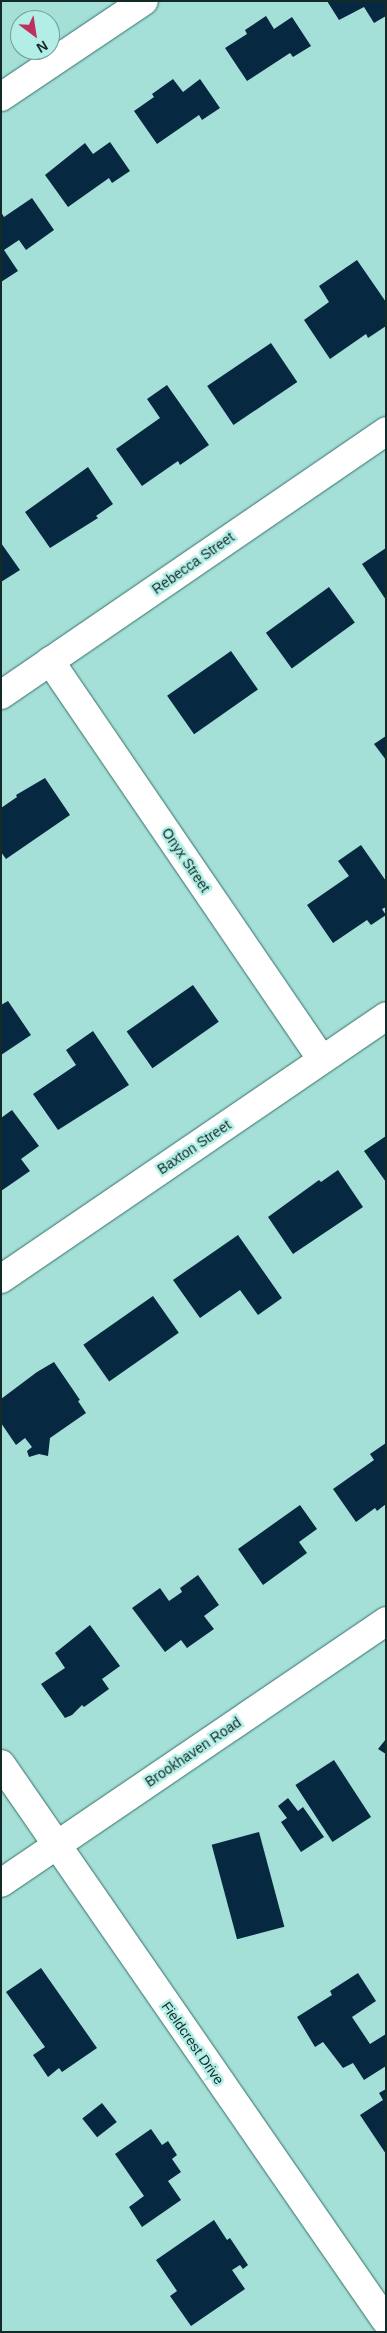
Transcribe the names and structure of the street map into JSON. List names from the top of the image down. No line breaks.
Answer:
{"streets":{"street":["Rebecca Street","Onyx Street","Baxton Street","Brookhaven Road","Fieldcrest Drive"]},"crossings":[["Rebecca Street","Onyx Street"],["Onyx Street","Baxton Street"],["Brookhaven Road","Fieldcrest Drive"]],"north":"bottom right"}
